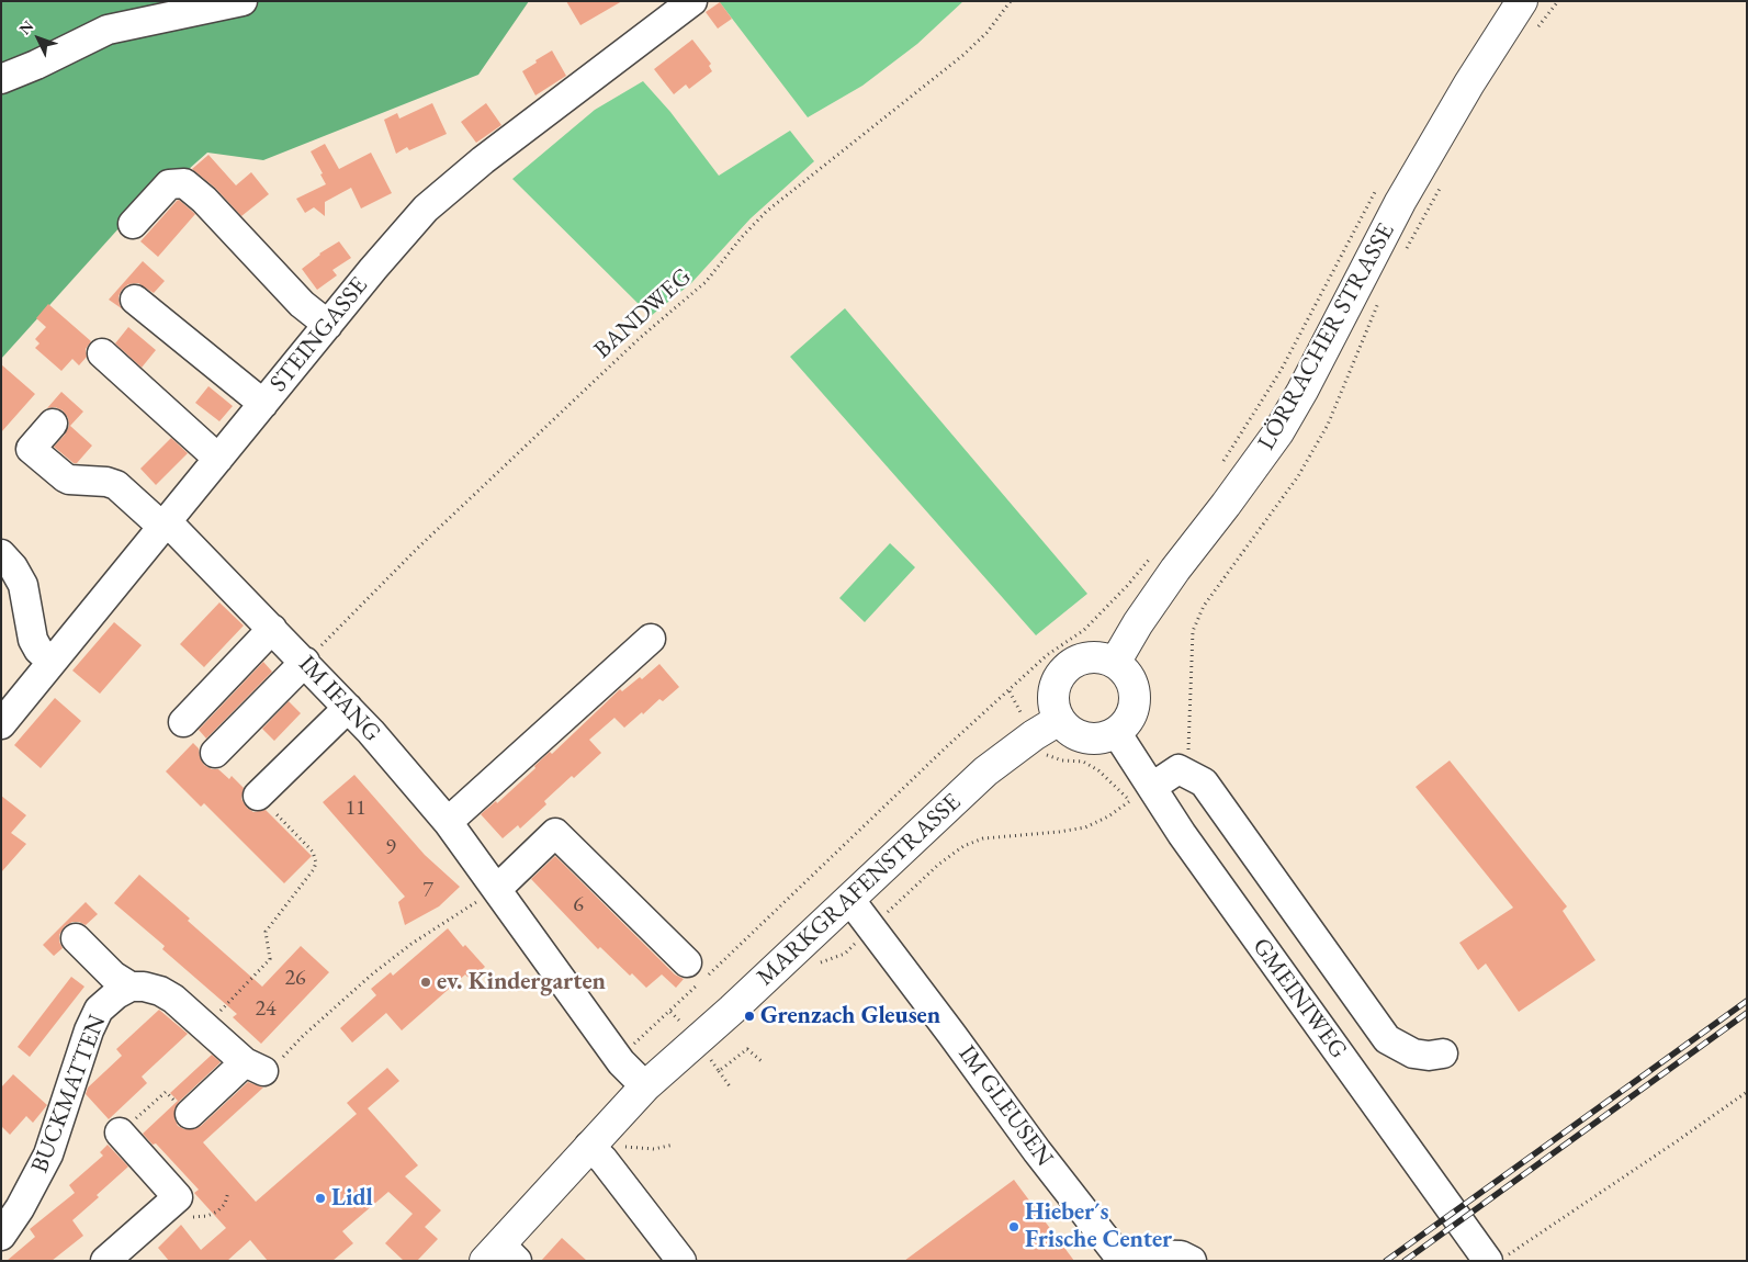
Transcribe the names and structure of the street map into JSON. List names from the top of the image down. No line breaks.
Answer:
{"streets":{"main road":["LÖRRACHER STRASSE","MARKGRAFENSTRASSE"],"street":["STEINGASSE","IM IFANG","GMEINIWEG","BUCKMATTEN","IM GLEUSEN"],"path":["BANDWEG"]},"crossings":[["BANDWEG","IM IFANG"],["STEINGASSE","IM IFANG"],["LÖRRACHER STRASSE","MARKGRAFENSTRASSE"],["LÖRRACHER STRASSE","GMEINIWEG"],["IM IFANG","MARKGRAFENSTRASSE"],["MARKGRAFENSTRASSE","GMEINIWEG"],["MARKGRAFENSTRASSE","IM GLEUSEN"]],"places":["ev. Kindergarten","Grenzach Gleusen","Lidl","Hieber´s Frische Center"],"house_numbers":["11","9","7","6","26","24"],"north":"top left"}
